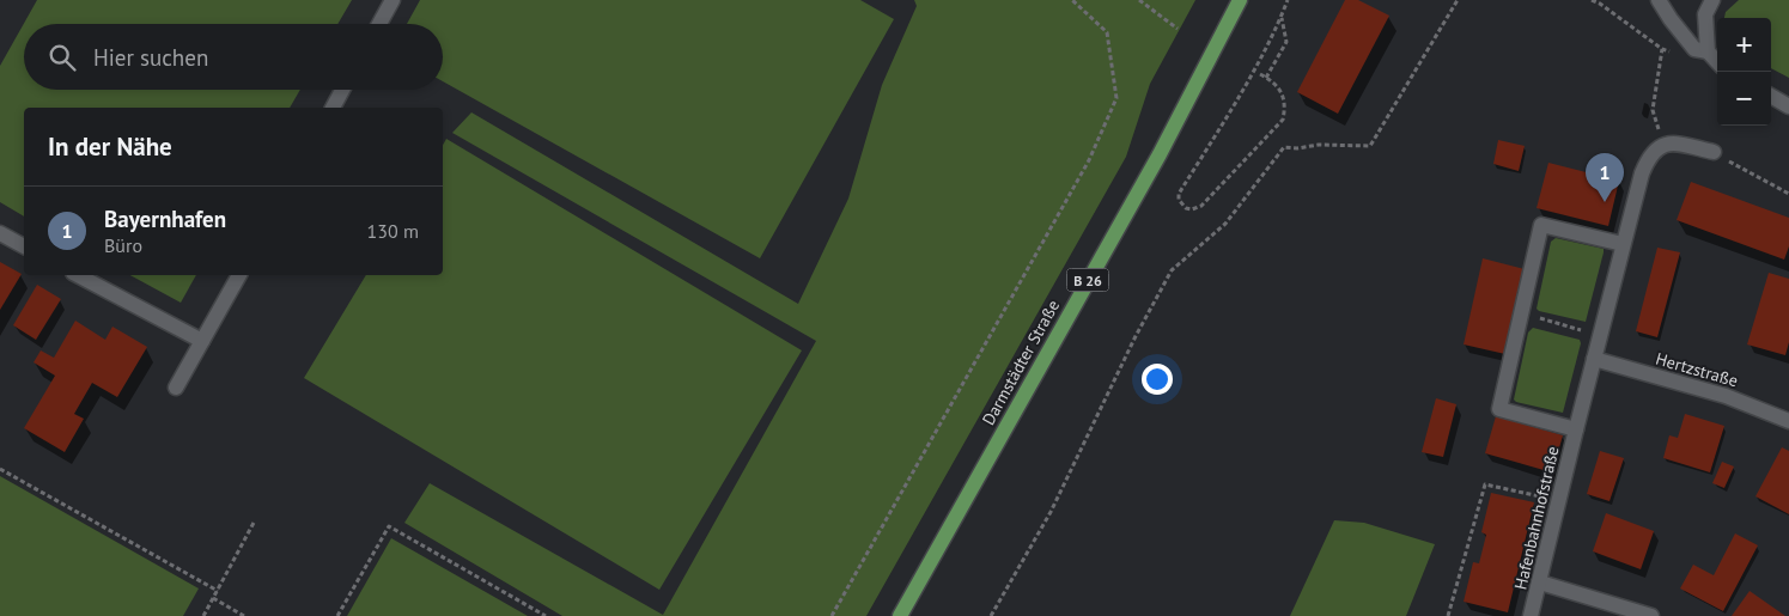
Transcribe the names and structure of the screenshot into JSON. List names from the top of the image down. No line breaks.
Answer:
{"streets":{"main road":["B 26","Darmstädter Straße"],"street":["Hertzstraße","Hafenbahnhofstraße"]},"crossings":[["Hertzstraße","Hafenbahnhofstraße"]],"page":{"map_buttons":["+","−"],"search":"Hier suchen","heading":"In der Nähe","pins":"1","list":[{"mark":"1","name":"Bayernhafen","note":"Büro","value":"130 m"}]}}
